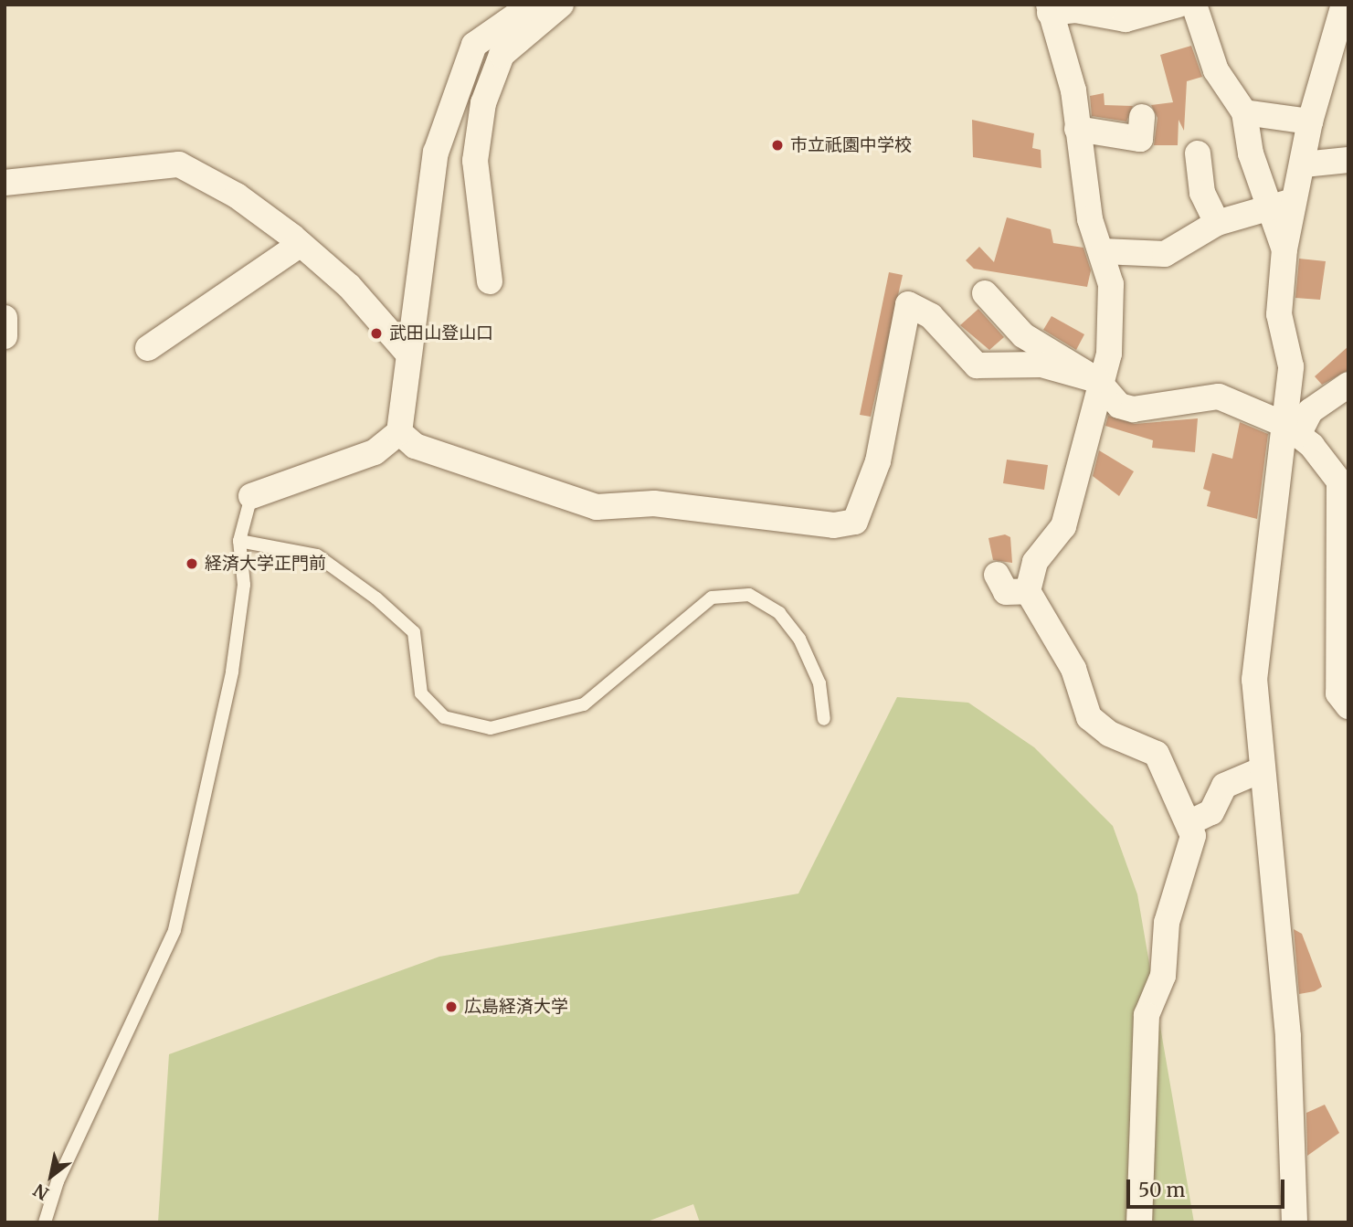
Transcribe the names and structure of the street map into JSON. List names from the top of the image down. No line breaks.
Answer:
{"places":["市立祇園中学校","武田山登山口","経済大学正門前","広島経済大学"],"scale_bar":"50 m","north":"bottom left"}
